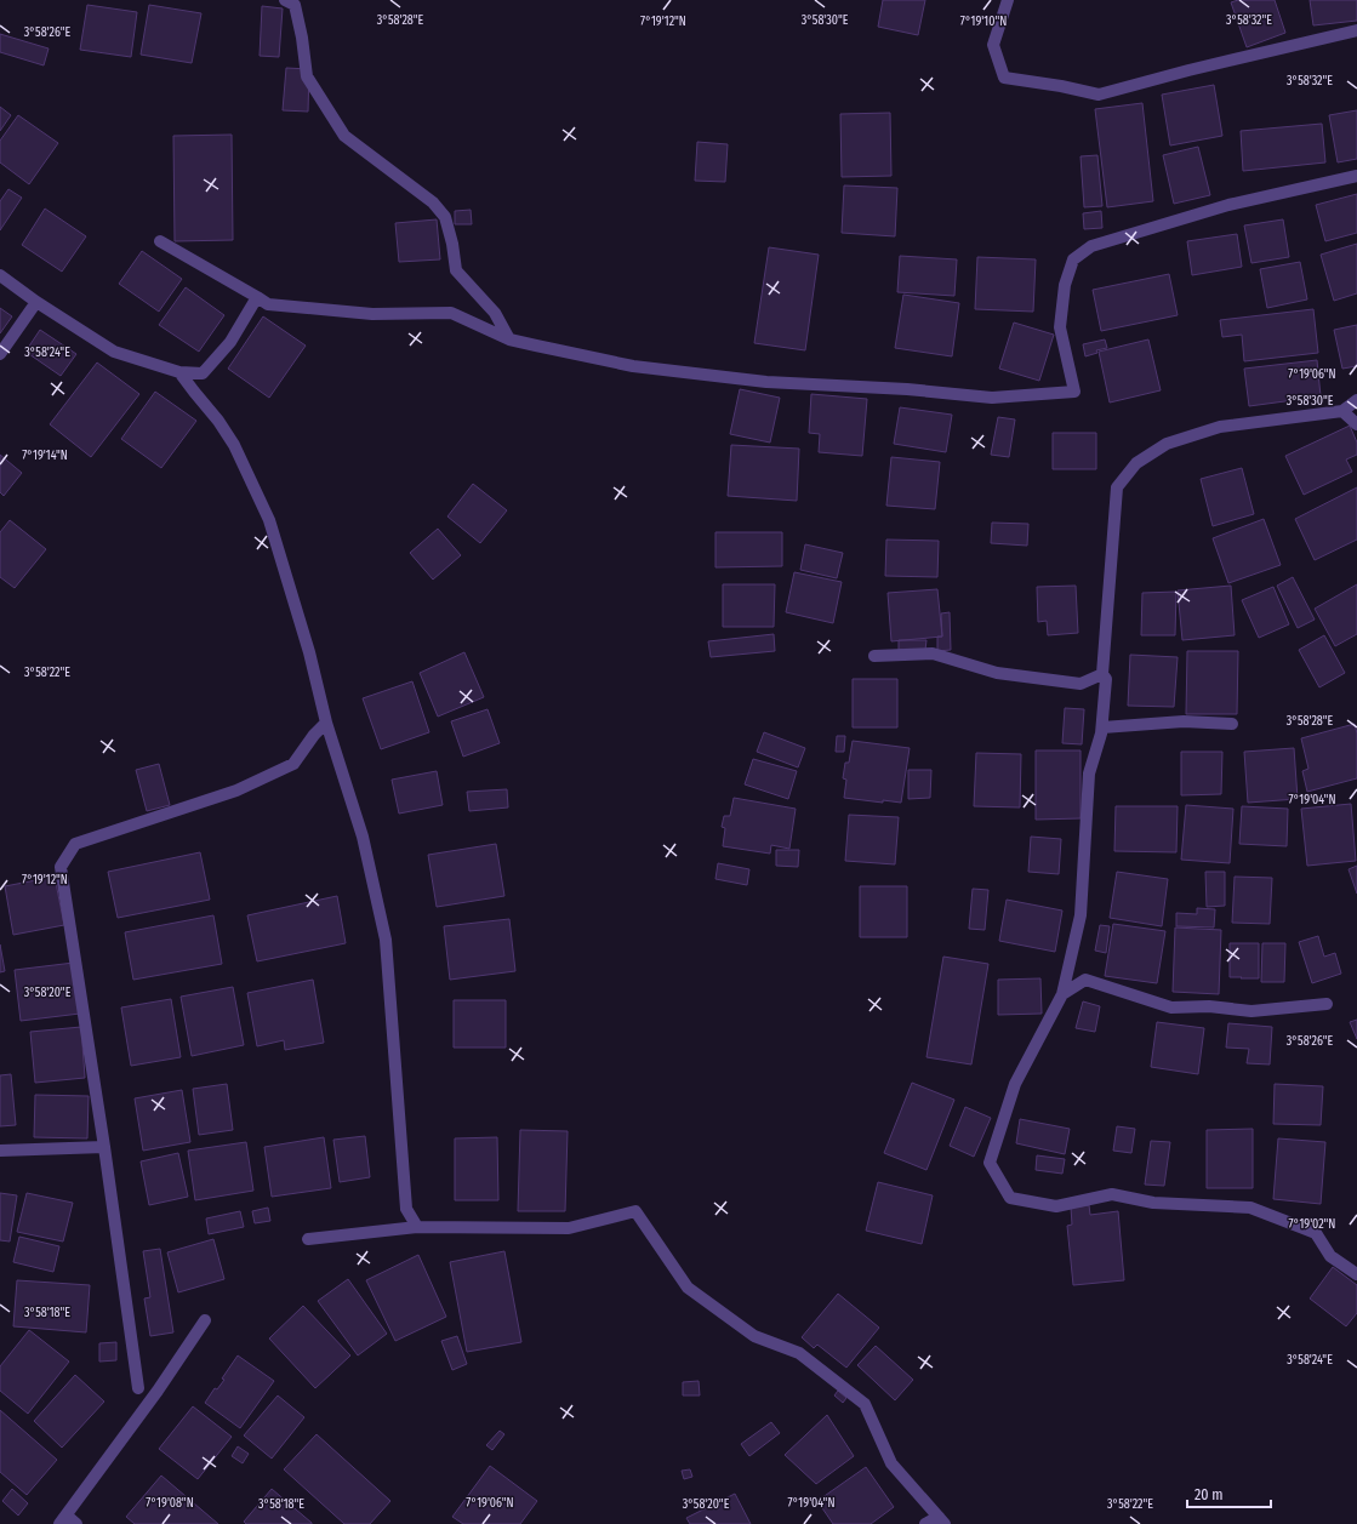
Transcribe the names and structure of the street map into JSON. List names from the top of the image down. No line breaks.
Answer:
{"scale_bar":"20 m","coordinates":["3°58'28\"E","3°58'30\"E","3°58'32\"E","7°19'12\"N","7°19'10\"N","3°58'26\"E","3°58'24\"E","7°19'06\"N","7°19'14\"N","3°58'22\"E","7°19'04\"N","3°58'20\"E","7°19'02\"N","3°58'18\"E","7°19'08\"N"]}
